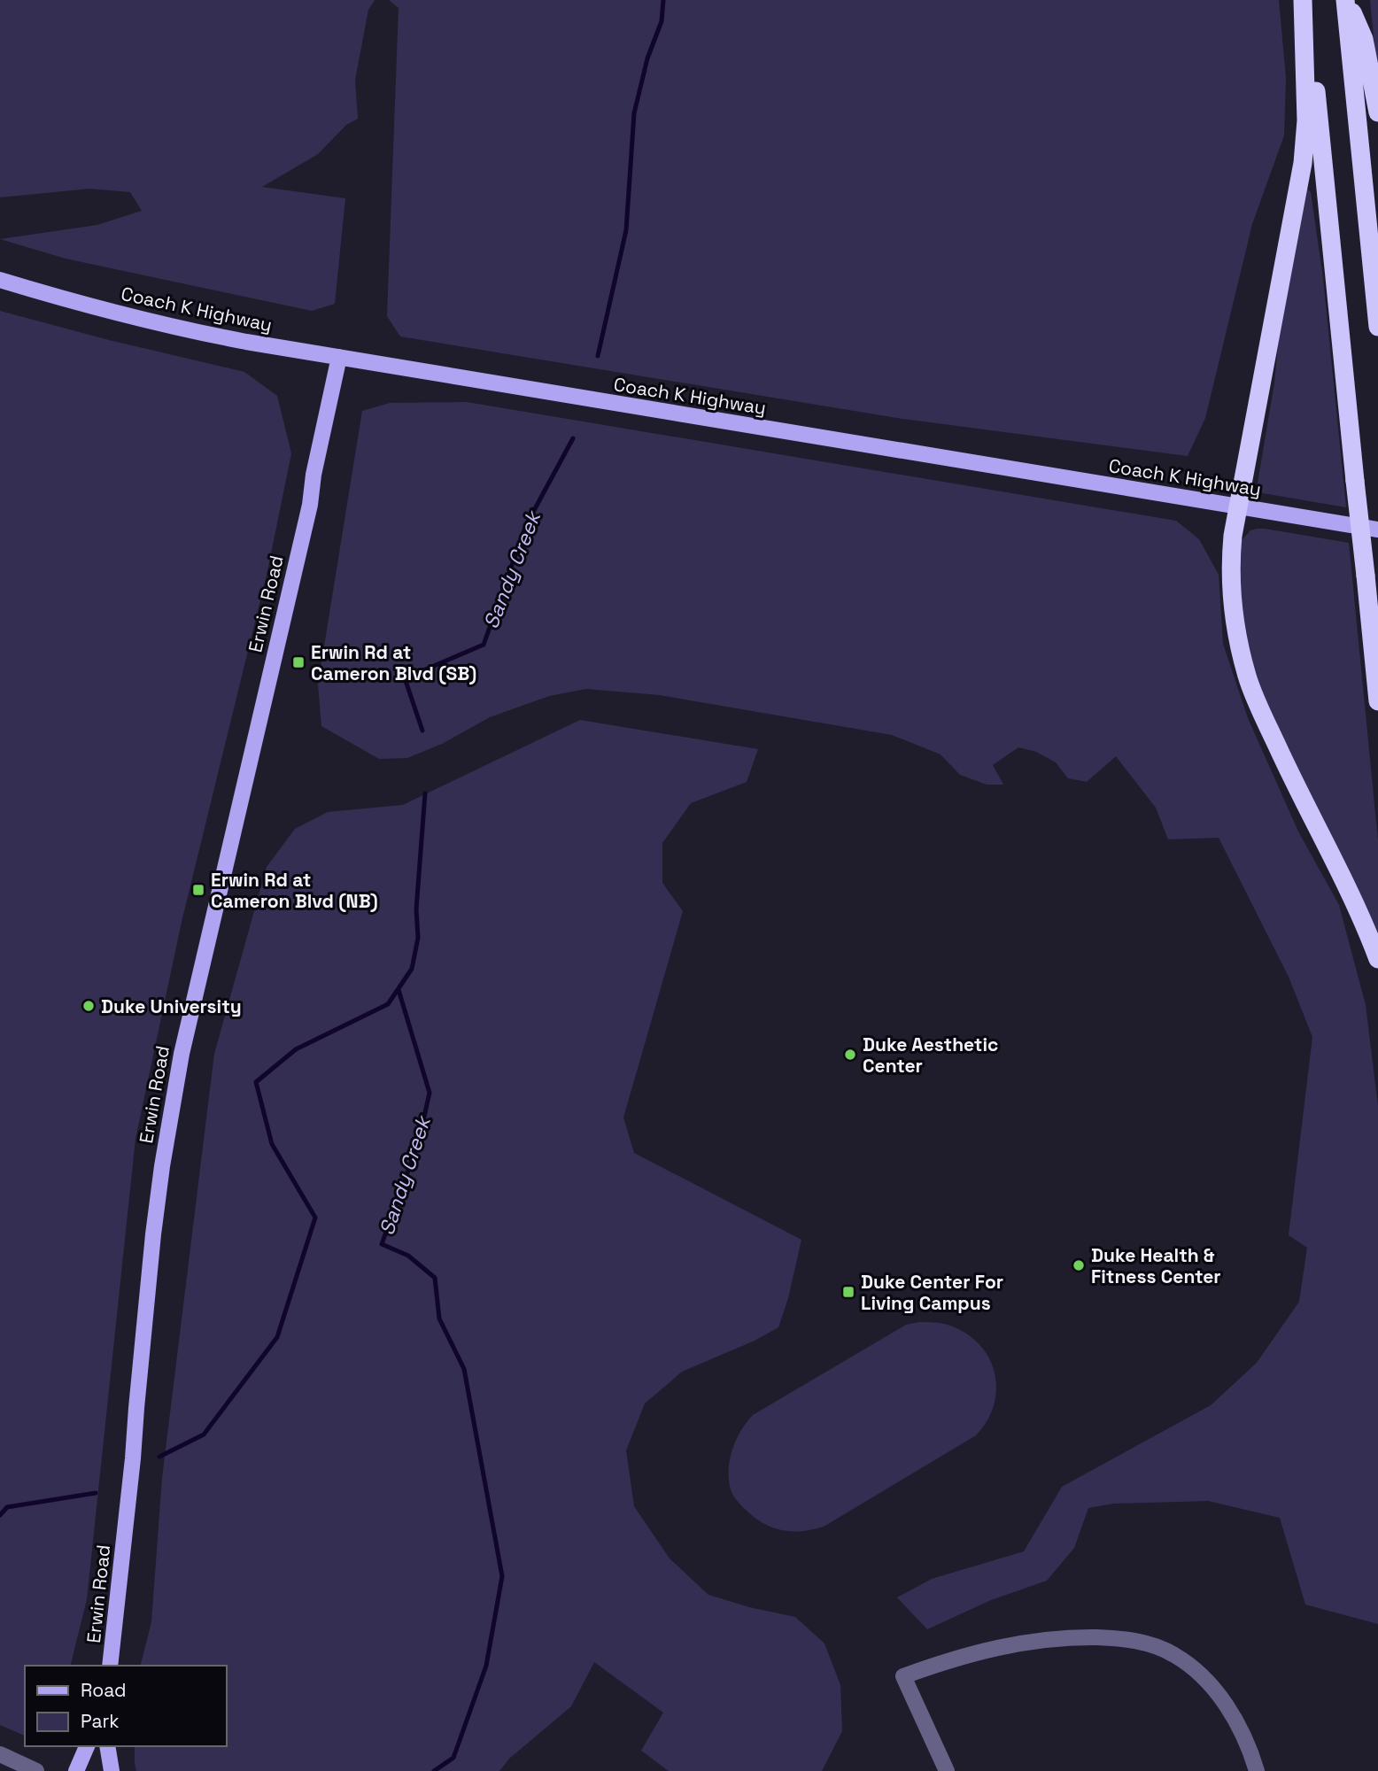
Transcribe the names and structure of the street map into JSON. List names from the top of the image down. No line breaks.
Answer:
{"streets":{"main road":["Coach K Highway","Erwin Road"]},"crossings":[["Coach K Highway","Erwin Road"]],"water":["Sandy Creek"],"places":{"transit":["Erwin Rd at Cameron Blvd (SB)","Erwin Rd at Cameron Blvd (NB)","Duke Center For Living Campus"],"other":["Duke University","Duke Aesthetic Center","Duke Health & Fitness Center"]},"legend":["Road","Park"]}
